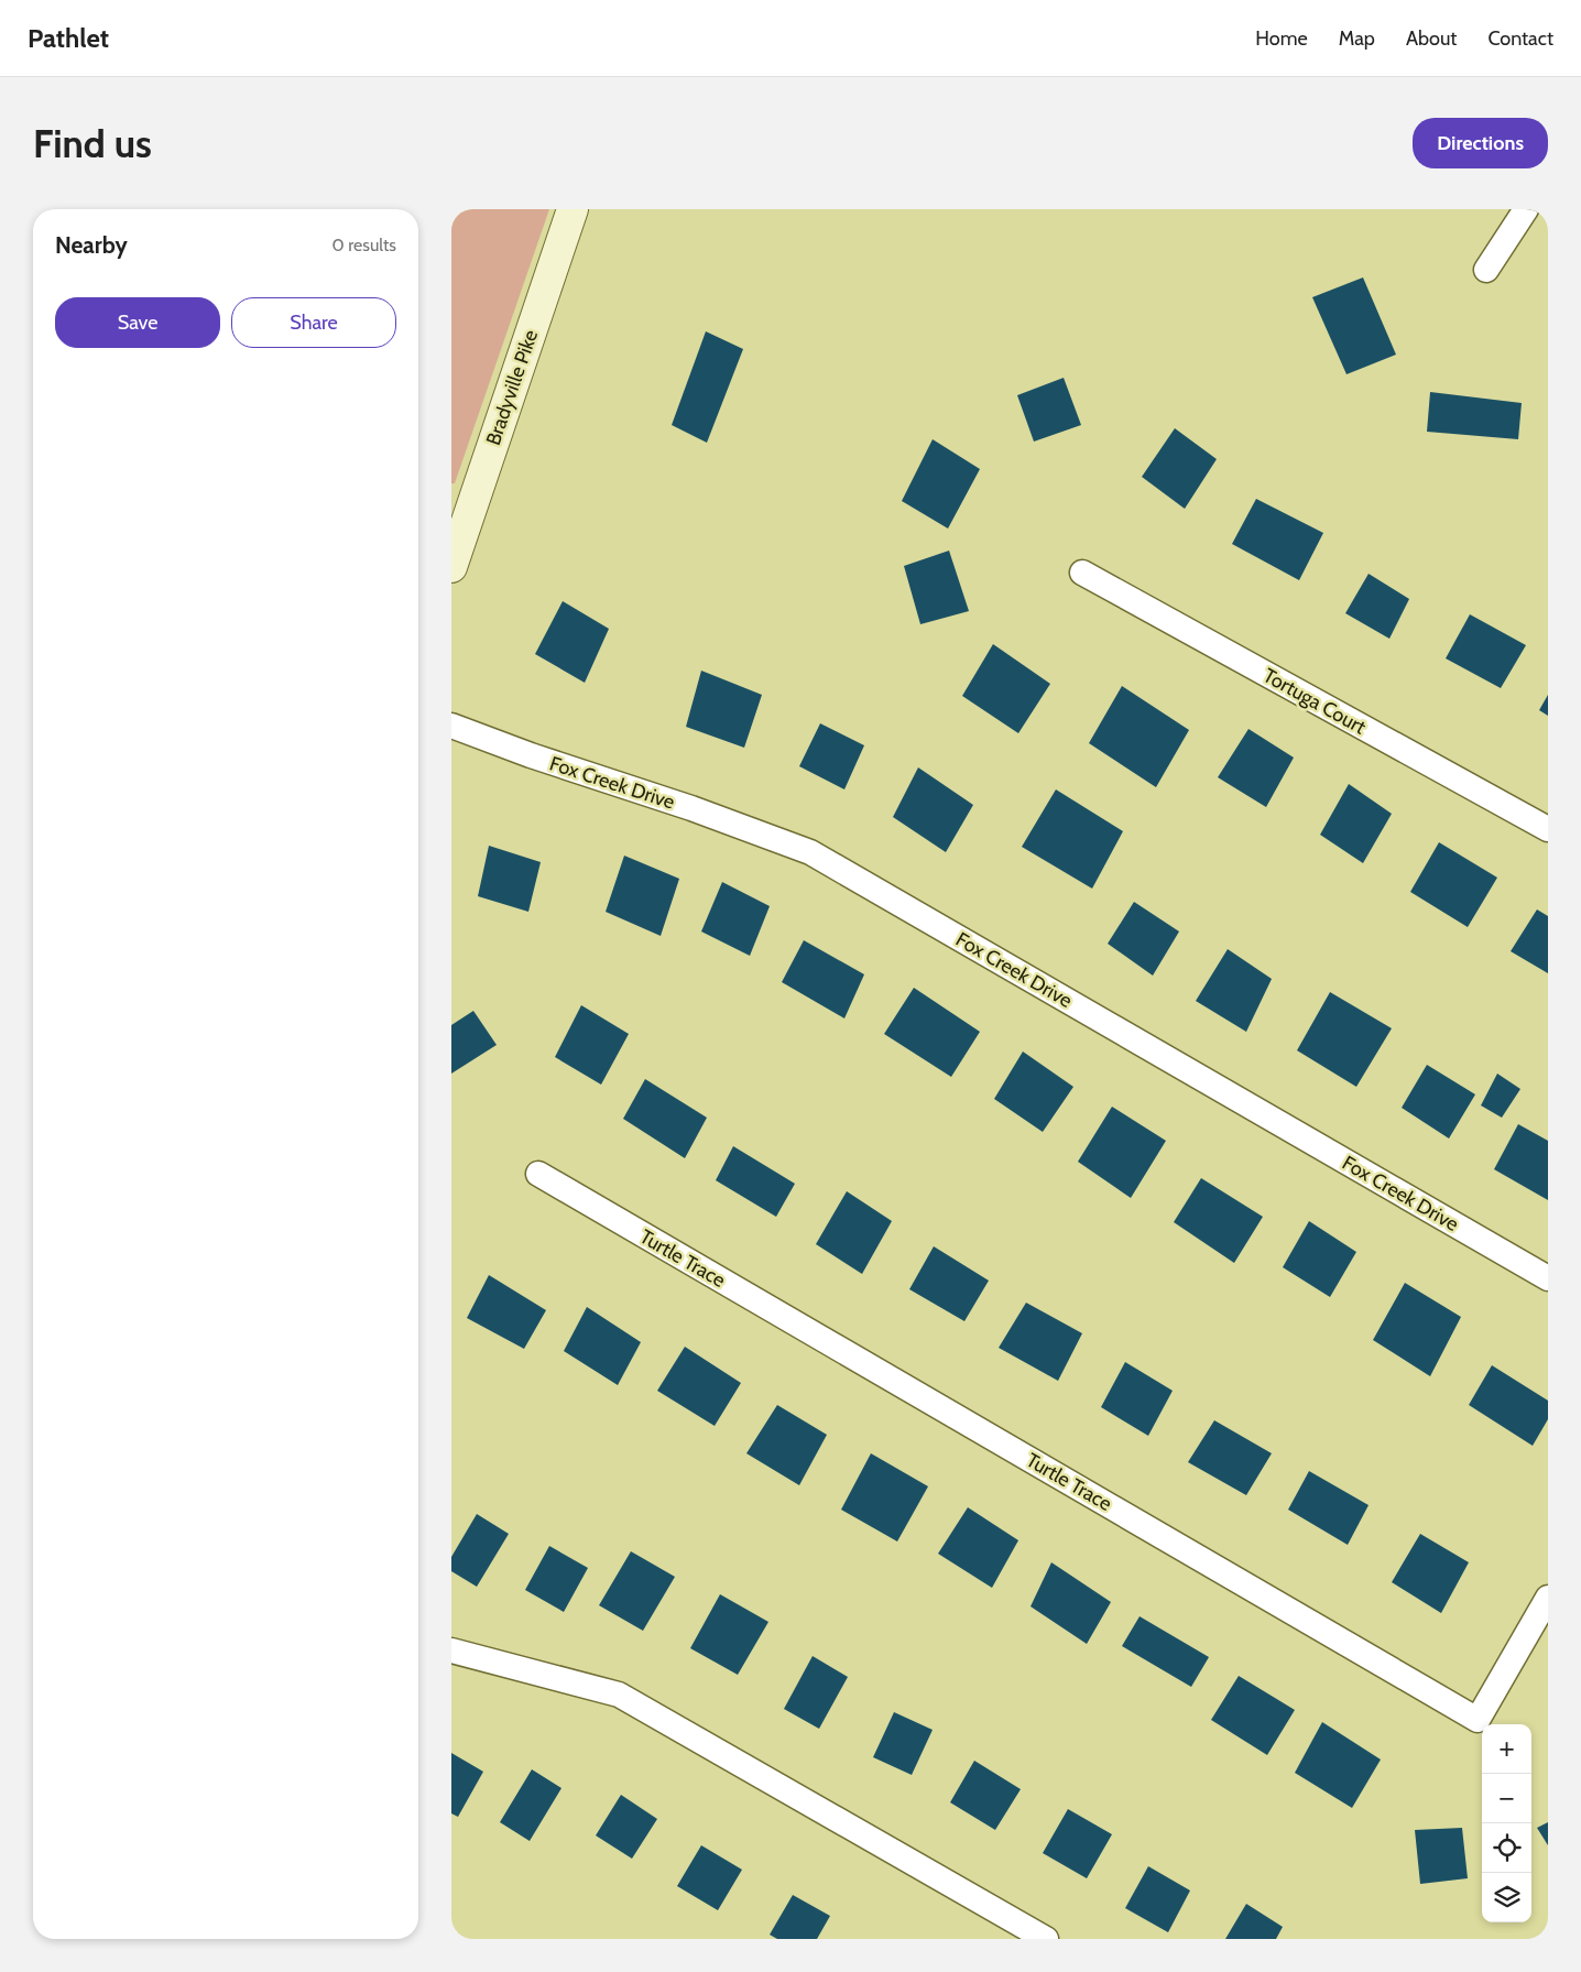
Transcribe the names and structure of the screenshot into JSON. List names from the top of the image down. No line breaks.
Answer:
{"streets":{"main road":["Bradyville Pike"],"street":["Tortuga Court","Fox Creek Drive","Turtle Trace"]},"page":{"header":"Pathlet","nav":["Home","Map","About","Contact"],"buttons":["Directions",["Save","Share"]],"title":"Find us","heading":["Nearby","0 results"],"map_buttons":["+","−"]}}
